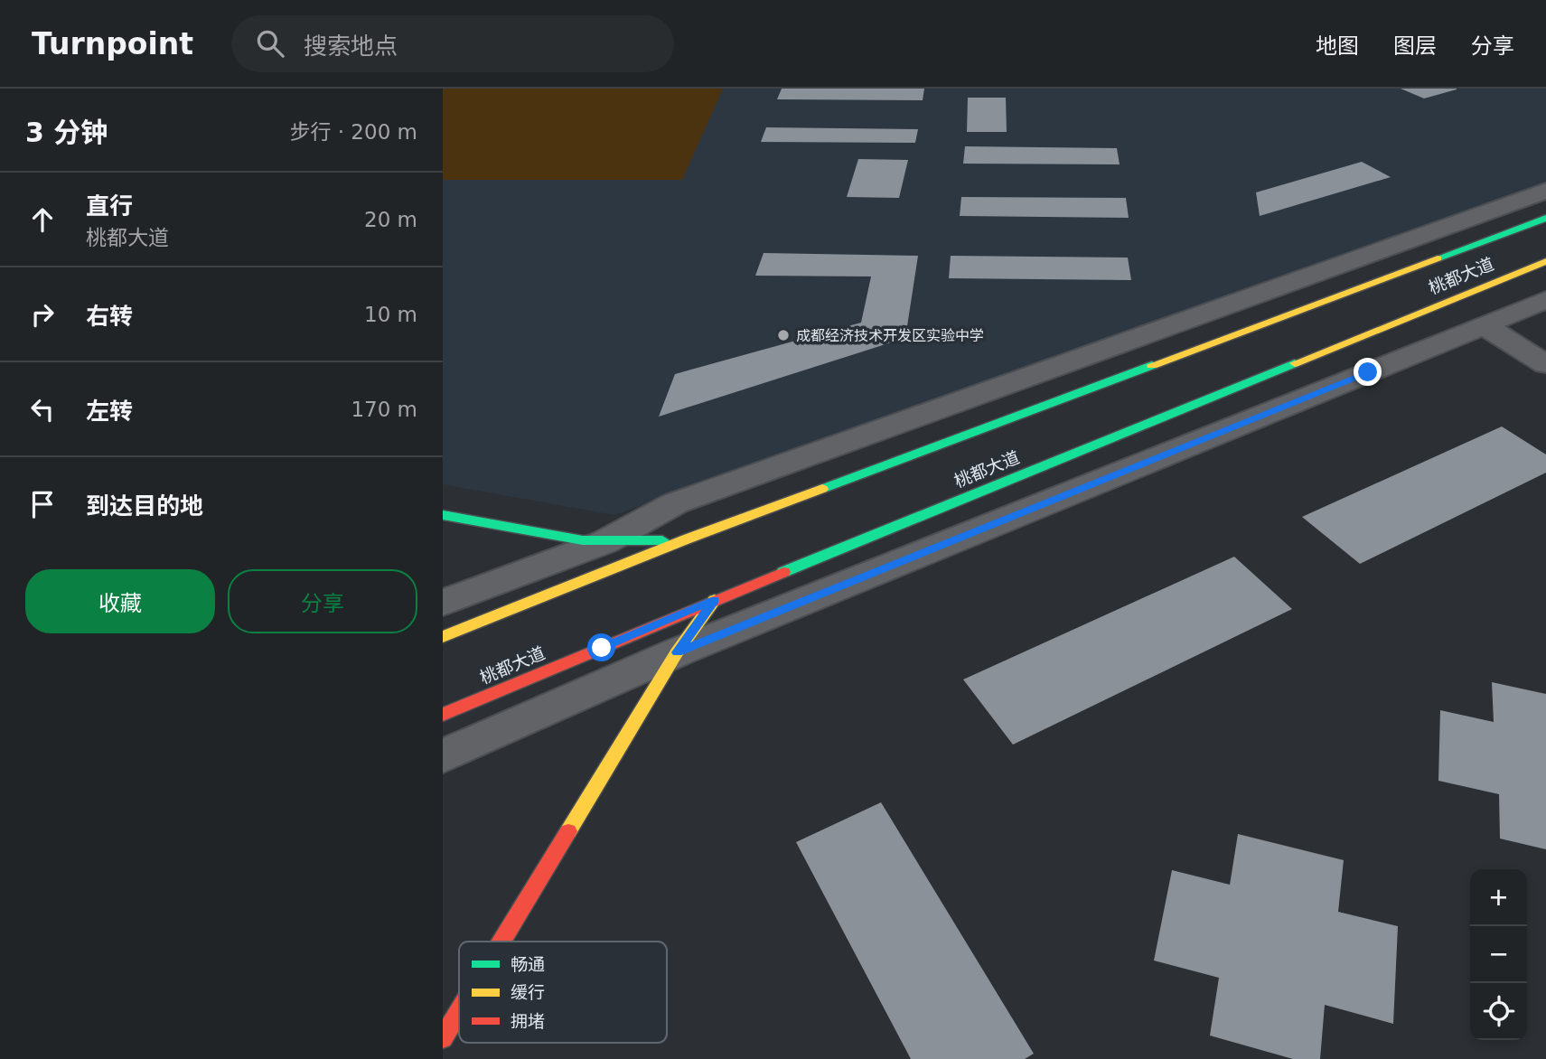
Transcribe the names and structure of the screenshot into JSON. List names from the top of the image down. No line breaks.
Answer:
{"streets":{"main road":["桃都大道"]},"places":["成都经济技术开发区实验中学"],"legend":["畅通","缓行","拥堵"],"page":{"header":"Turnpoint","search":"搜索地点","nav":["地图","图层","分享"],"heading":["3 分钟","步行 · 200 m"],"list":[["直行","桃都大道","20 m"],["右转","10 m"],["左转","170 m"],"到达目的地"],"buttons":["收藏","分享"],"map_buttons":["+","−"]}}
